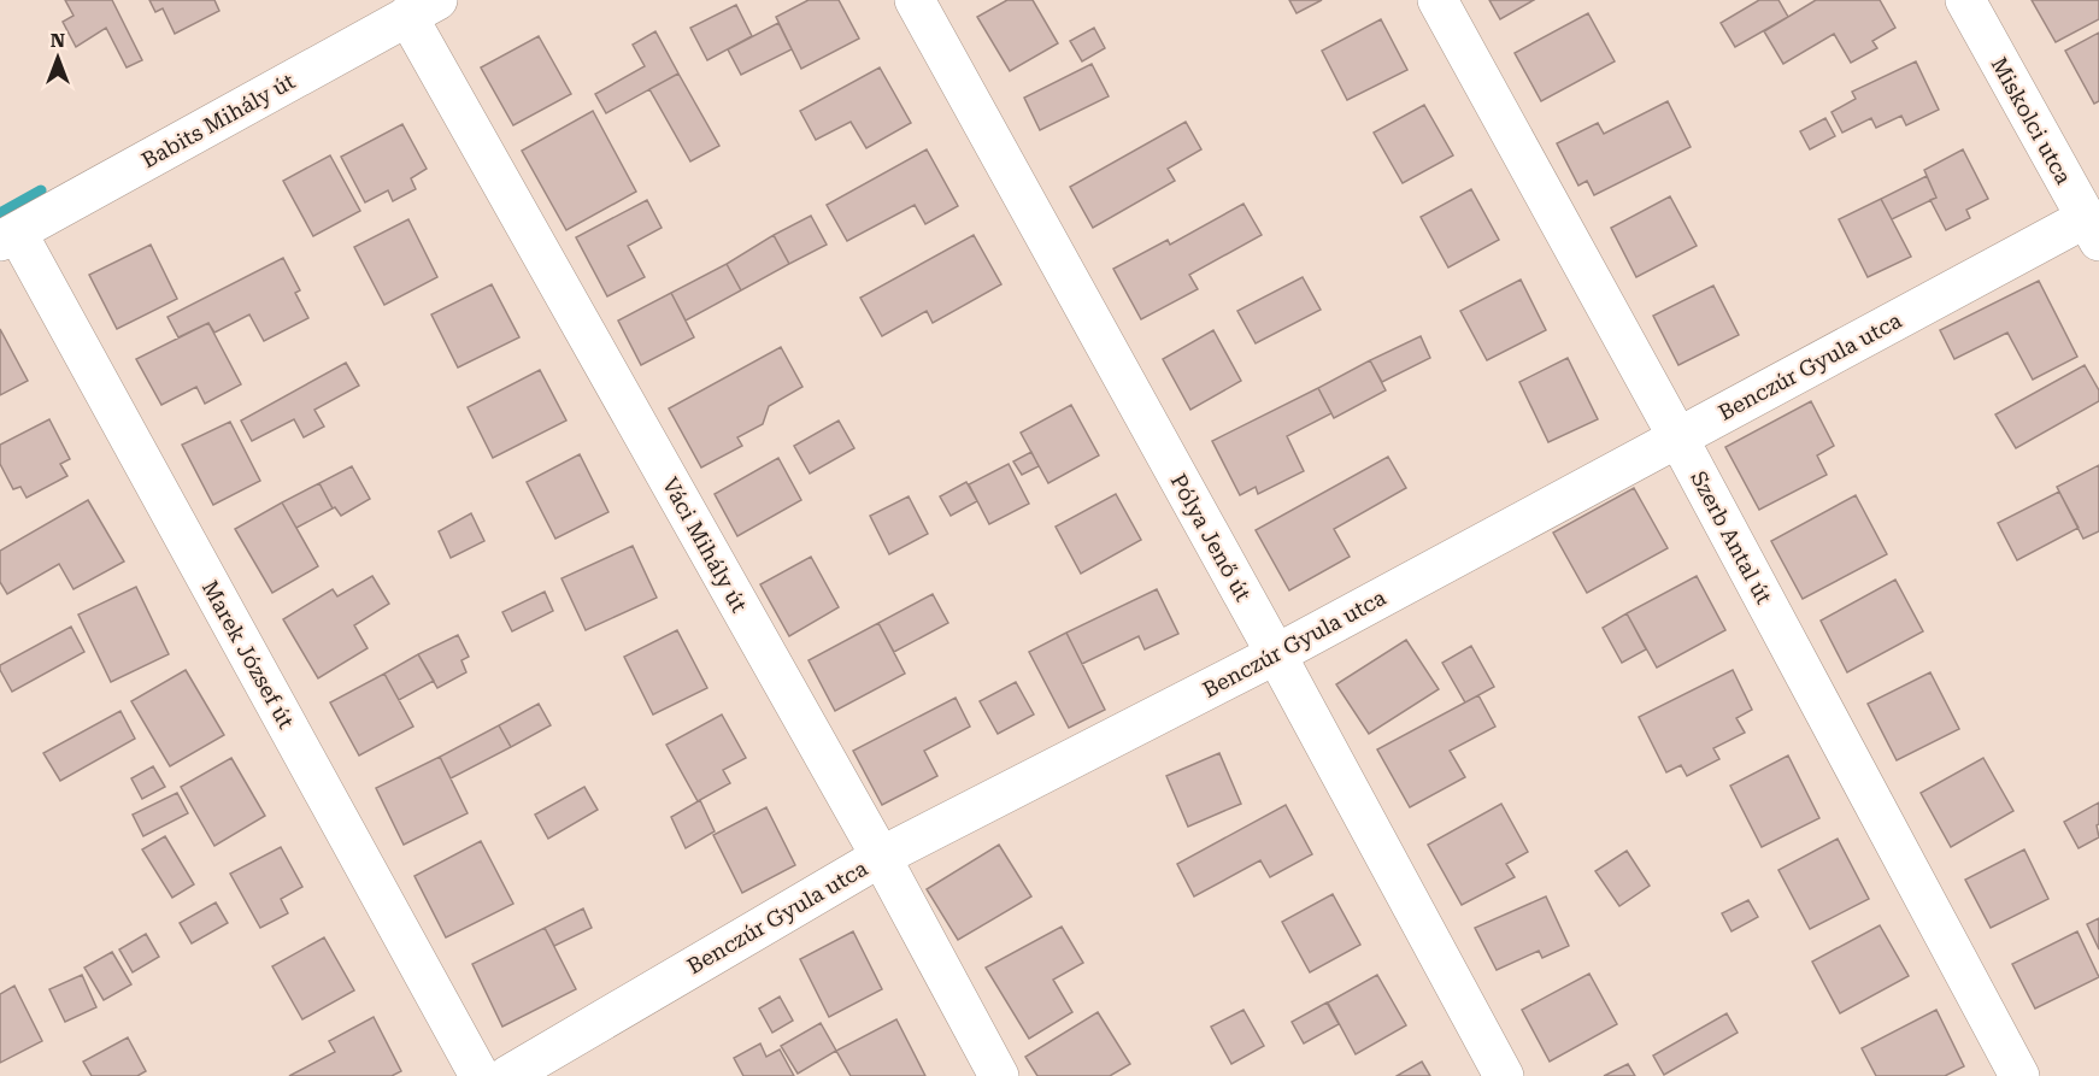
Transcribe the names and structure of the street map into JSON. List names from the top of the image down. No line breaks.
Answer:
{"streets":{"street":["Babits Mihály út","Miskolci utca","Benczúr Gyula utca","Pólya Jenő út","Szerb Antal út","Váci Mihály út","Marek József út"]},"crossings":[["Babits Mihály út","Váci Mihály út"],["Babits Mihály út","Marek József út"],["Miskolci utca","Benczúr Gyula utca"],["Benczúr Gyula utca","Pólya Jenő út"],["Benczúr Gyula utca","Szerb Antal út"],["Benczúr Gyula utca","Váci Mihály út"]],"north":"top"}
